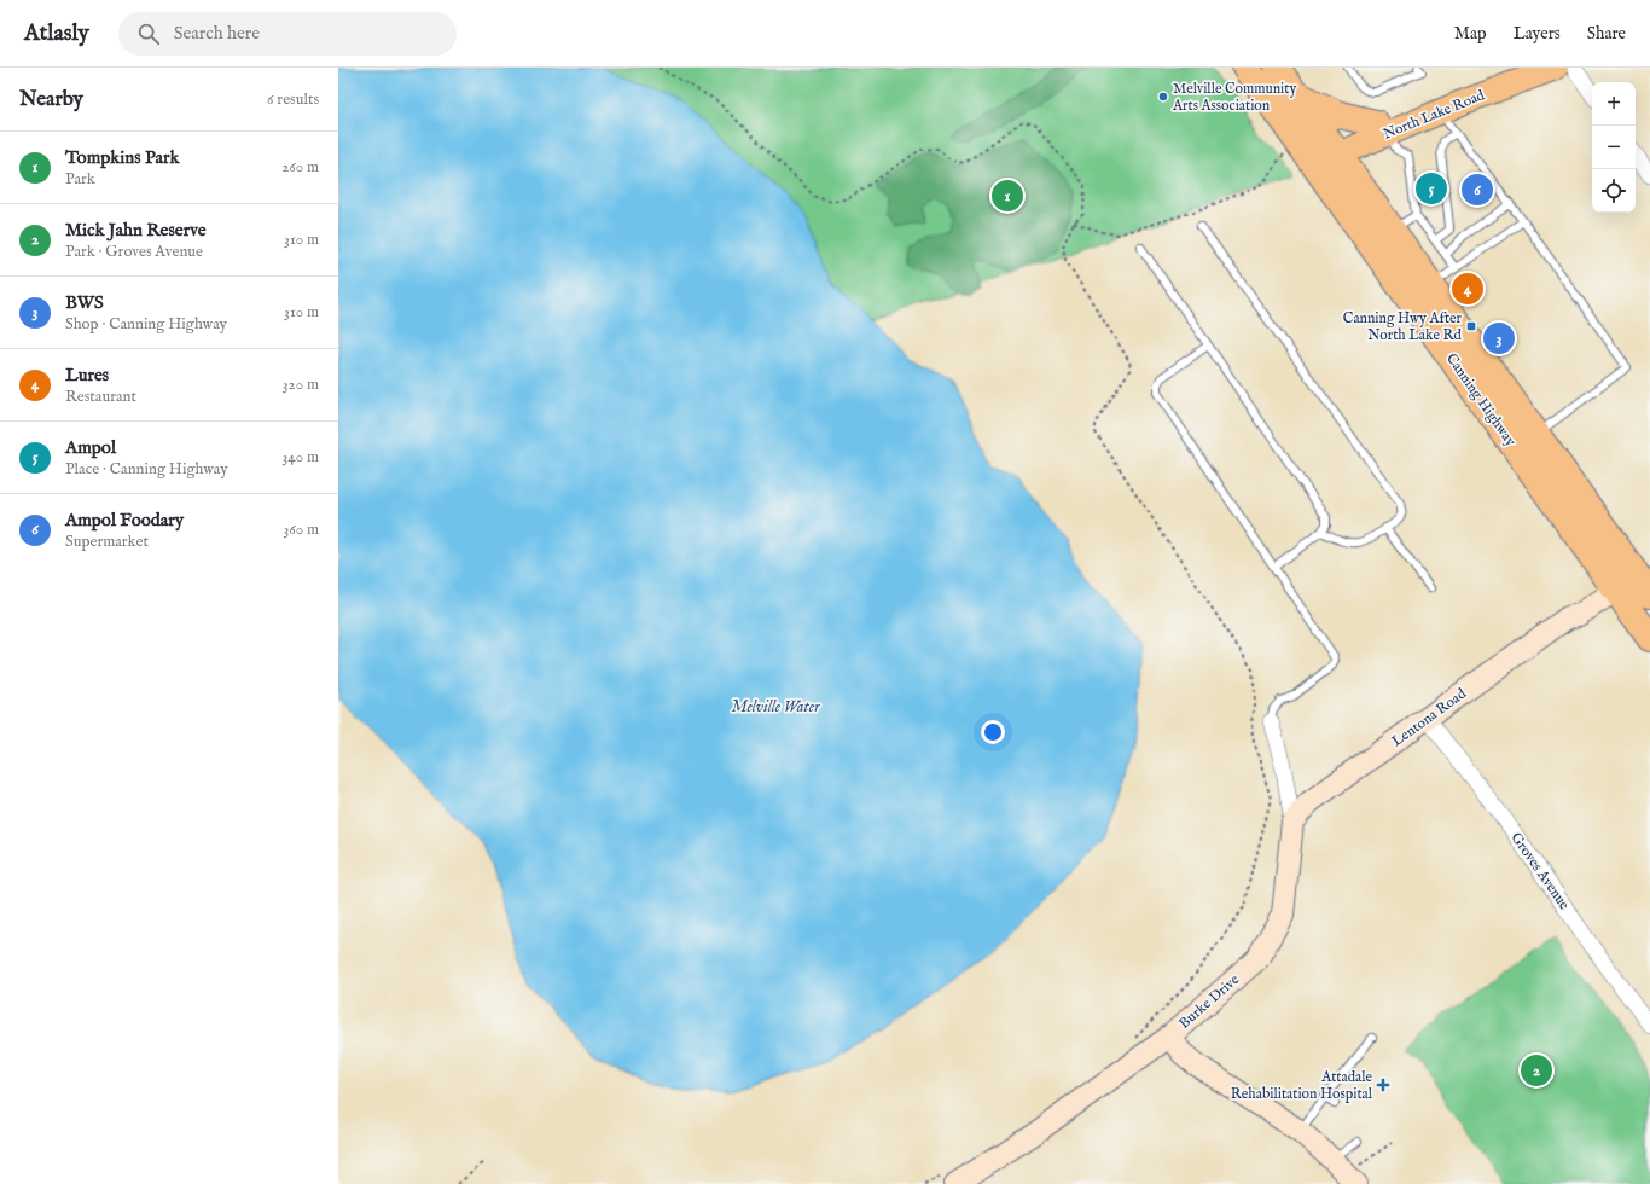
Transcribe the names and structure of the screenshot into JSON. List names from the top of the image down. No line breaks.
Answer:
{"streets":{"highway":["Canning Highway"],"main road":["North Lake Road"],"street":["Lentona Road","Groves Avenue","Burke Drive"]},"crossings":[["North Lake Road","Canning Highway"],["Canning Highway","Lentona Road"],["Lentona Road","Groves Avenue"],["Lentona Road","Burke Drive"]],"water":["Melville Water"],"places":{"other":["Melville Community Arts Association"],"transit":["Canning Hwy After North Lake Rd"],"health":["Attadale Rehabilitation Hospital"]},"page":{"header":"Atlasly","search":"Search here","nav":["Map","Layers","Share"],"heading":["Nearby","6 results"],"map_buttons":["+","−"],"list":[{"mark":"1","name":"Tompkins Park","note":"Park","value":"260 m"},{"mark":"2","name":"Mick Jahn Reserve","note":"Park · Groves Avenue","value":"310 m"},{"mark":"3","name":"BWS","note":"Shop · Canning Highway","value":"310 m"},{"mark":"4","name":"Lures","note":"Restaurant","value":"320 m"},{"mark":"5","name":"Ampol","note":"Place · Canning Highway","value":"340 m"},{"mark":"6","name":"Ampol Foodary","note":"Supermarket","value":"360 m"}],"pins":["5","6","1","4","3","2"]}}
